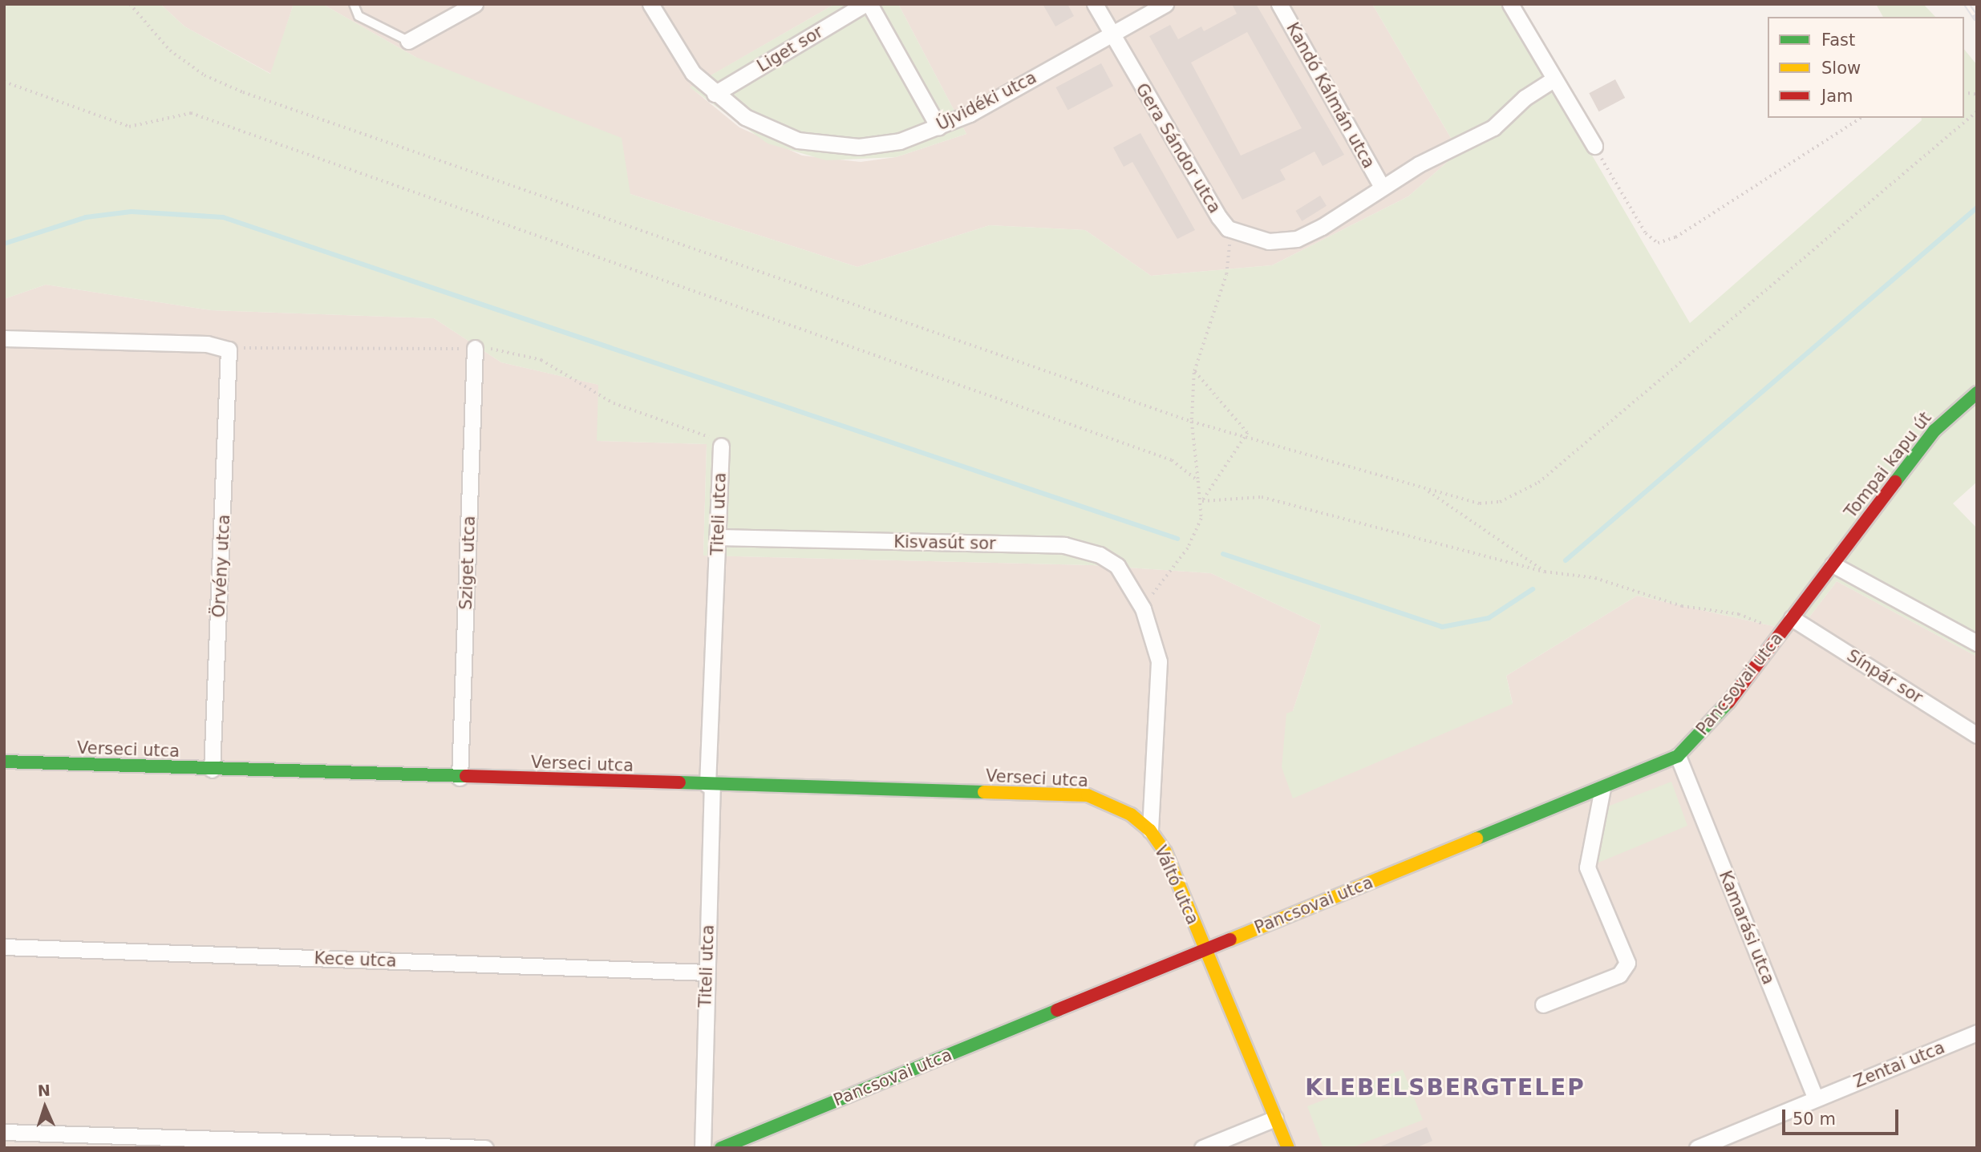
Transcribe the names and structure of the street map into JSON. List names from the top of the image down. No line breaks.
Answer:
{"streets":{"street":["Liget sor","Kandó Kálmán utca","Újvidéki utca","Gera Sándor utca","Tompai kapu út","Titeli utca","Kisvasút sor","Sziget utca","Örvény utca","Sínpár sor","Pancsovai utca","Verseci utca","Váltó utca","Kamarási utca","Kece utca","Zentai utca"]},"crossings":[["Liget sor","Újvidéki utca"],["Kandó Kálmán utca","Gera Sándor utca"],["Újvidéki utca","Gera Sándor utca"],["Tompai kapu út","Pancsovai utca"],["Titeli utca","Kisvasút sor"],["Titeli utca","Verseci utca"],["Titeli utca","Kece utca"],["Kisvasút sor","Váltó utca"],["Sziget utca","Verseci utca"],["Örvény utca","Verseci utca"],["Sínpár sor","Pancsovai utca"],["Pancsovai utca","Váltó utca"],["Pancsovai utca","Kamarási utca"],["Verseci utca","Váltó utca"],["Kamarási utca","Zentai utca"]],"districts":["KLEBELSBERGTELEP"],"legend":["Fast","Slow","Jam"],"scale_bar":"50 m","north":"top"}
